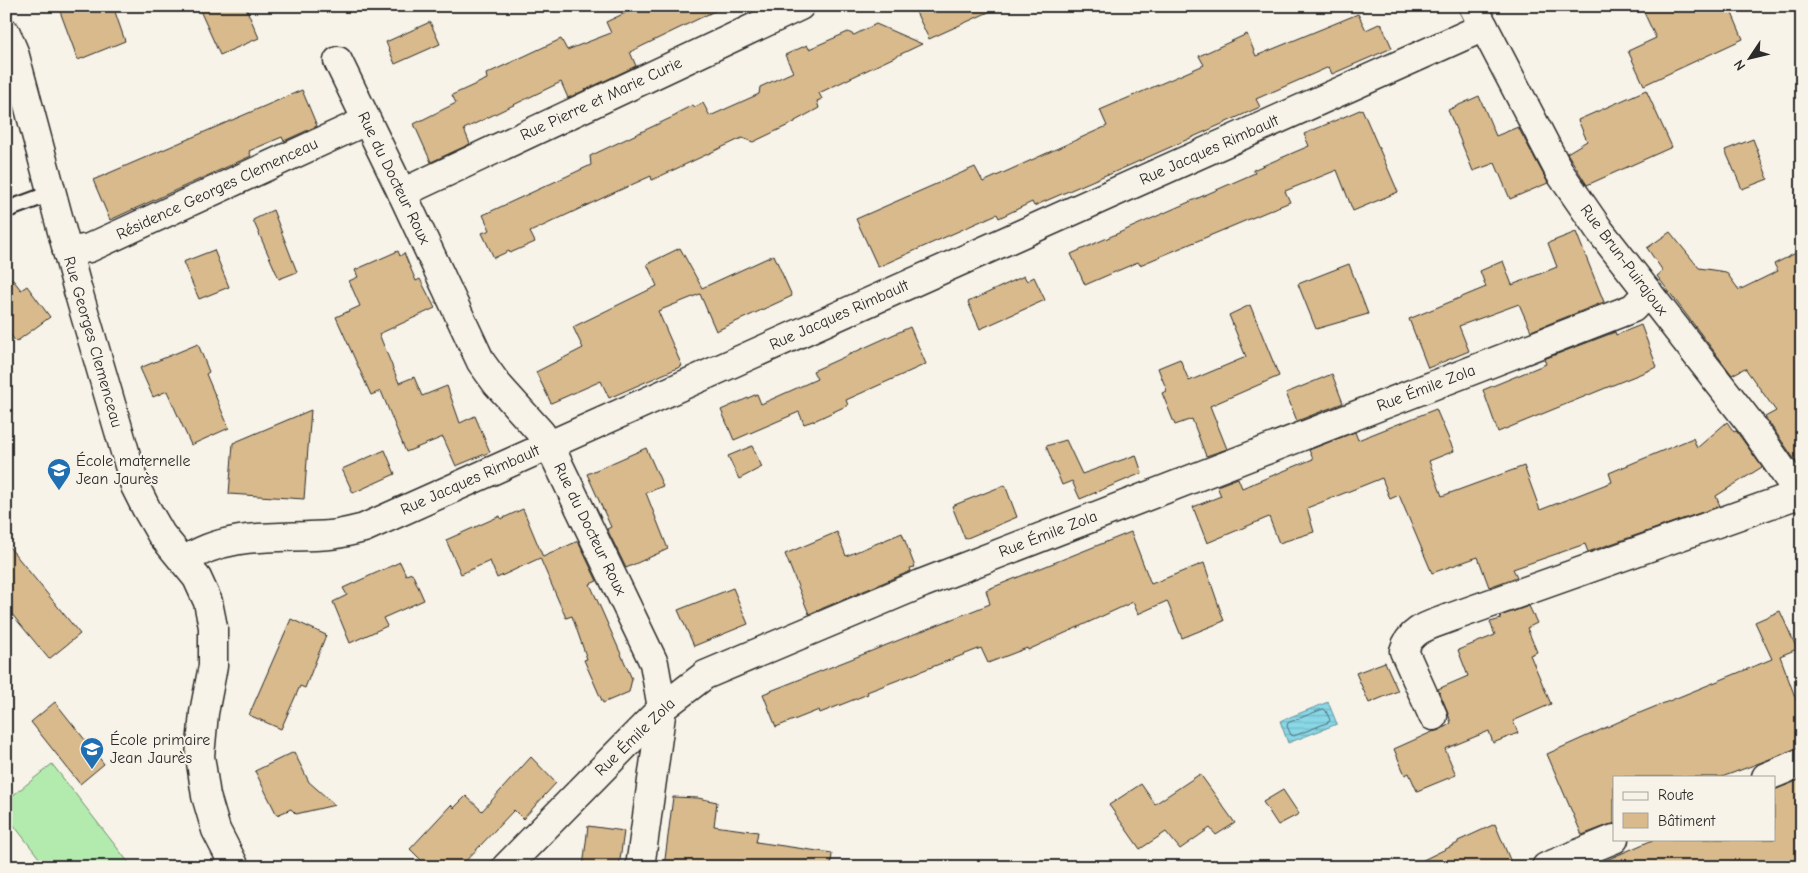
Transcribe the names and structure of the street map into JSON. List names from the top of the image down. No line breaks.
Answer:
{"streets":{"street":["Rue Pierre et Marie Curie","Rue Jacques Rimbault","Rue du Docteur Roux","Résidence Georges Clemenceau","Rue Brun-Puirajoux","Rue Georges Clemenceau","Rue Émile Zola"]},"crossings":[["Rue Pierre et Marie Curie","Rue du Docteur Roux"],["Rue Jacques Rimbault","Rue du Docteur Roux"],["Rue Jacques Rimbault","Rue Brun-Puirajoux"],["Rue Jacques Rimbault","Rue Georges Clemenceau"],["Rue du Docteur Roux","Résidence Georges Clemenceau"],["Rue du Docteur Roux","Rue Émile Zola"],["Résidence Georges Clemenceau","Rue Georges Clemenceau"],["Rue Brun-Puirajoux","Rue Émile Zola"]],"places":{"school or university":["École maternelle Jean Jaurès","École primaire Jean Jaurès"]},"legend":["Route","Bâtiment"],"north":"bottom left"}
